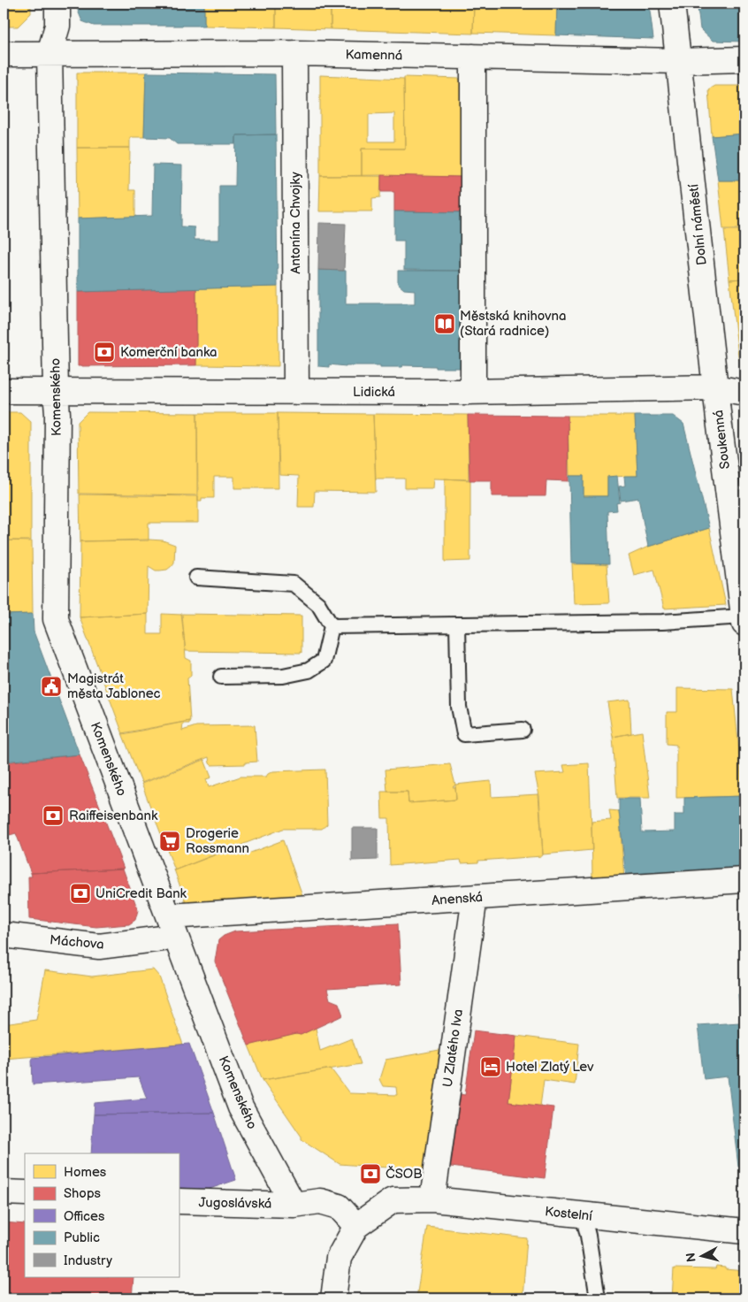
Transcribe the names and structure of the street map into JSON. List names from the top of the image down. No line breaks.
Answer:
{"streets":{"street":["Kamenná","Antonína Chvojky","Dolní náměstí","Lidická","Komenského","Soukenná","Anenská","Máchova","U Zlatého lva","Jugoslávská","Kostelní"]},"crossings":[["Kamenná","Antonína Chvojky"],["Kamenná","Dolní náměstí"],["Kamenná","Komenského"],["Antonína Chvojky","Lidická"],["Dolní náměstí","Lidická"],["Dolní náměstí","Soukenná"],["Lidická","Komenského"],["Lidická","Soukenná"],["Komenského","Anenská"],["Komenského","Máchova"],["Komenského","Jugoslávská"],["Anenská","Máchova"],["Anenská","U Zlatého lva"],["U Zlatého lva","Kostelní"]],"places":{"library":["Městská knihovna (Stará radnice)"],"bank":["Komerční banka","Raiffeisenbank","UniCredit Bank","ČSOB"],"public building":["Magistrát města Jablonec"],"supermarket":["Drogerie Rossmann"],"hotel":["Hotel Zlatý Lev"]},"legend":["Homes","Shops","Offices","Public","Industry"],"north":"left"}
